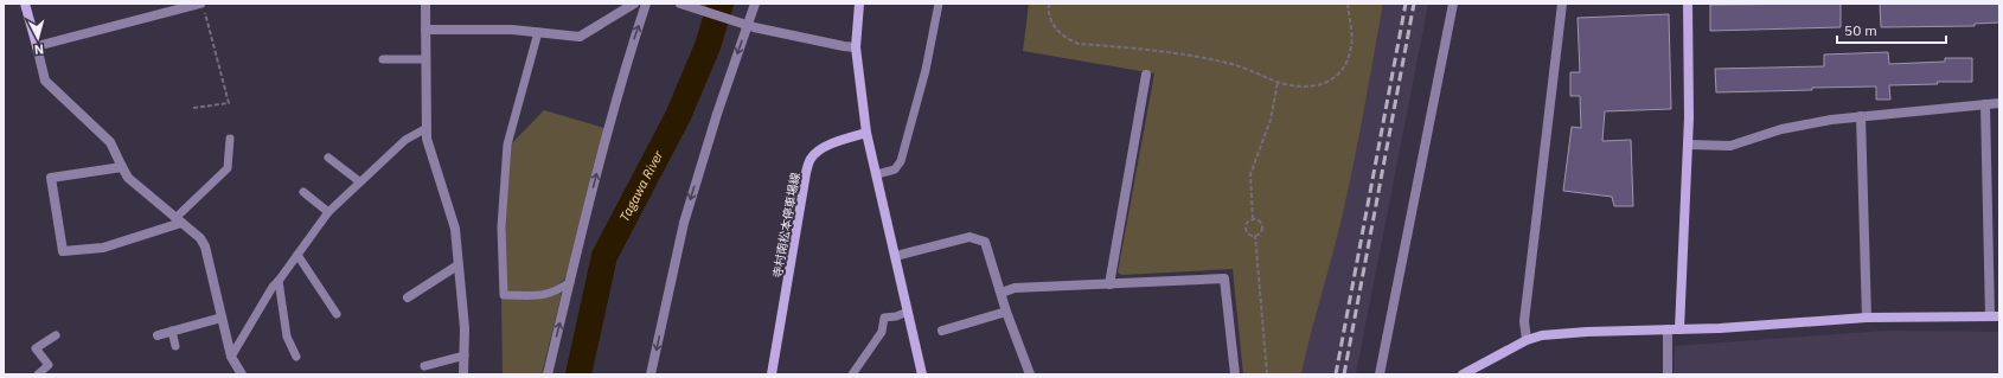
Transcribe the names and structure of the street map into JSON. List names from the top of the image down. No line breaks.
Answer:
{"streets":{"street":["寺村南松本停車場線"]},"water":["Tagawa River"],"scale_bar":"50 m","north":"bottom"}
